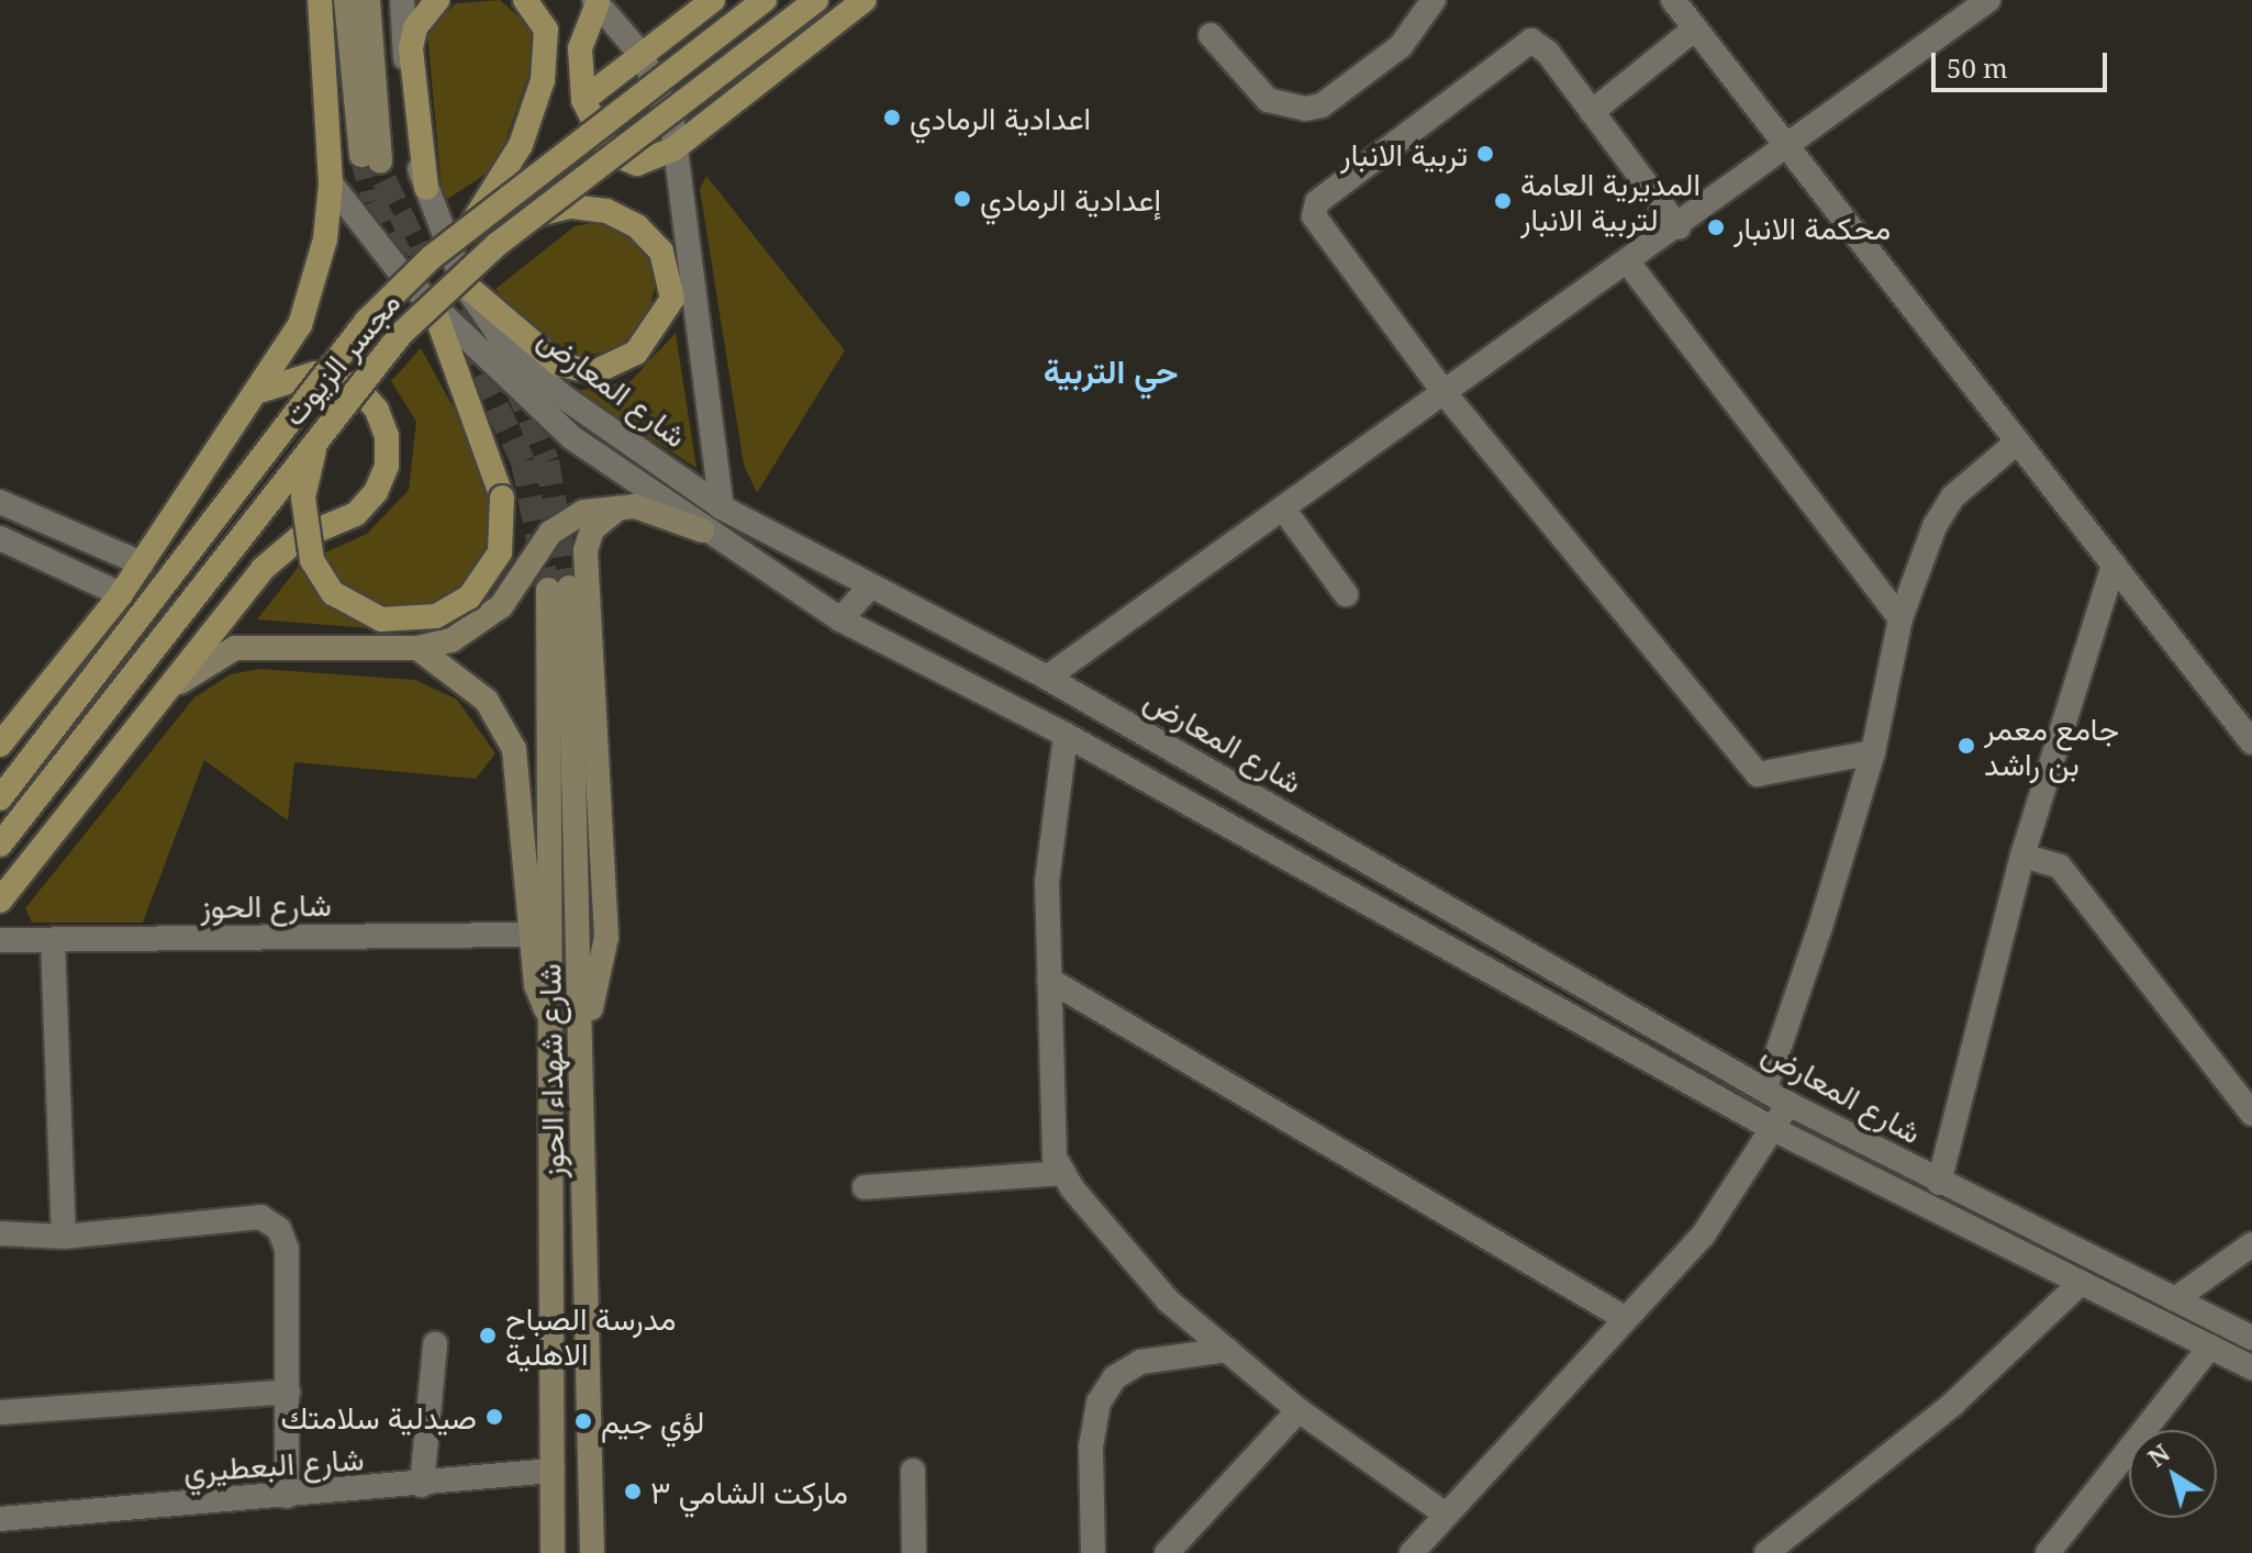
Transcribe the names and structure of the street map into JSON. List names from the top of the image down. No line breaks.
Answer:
{"streets":{"main road":["مجسر الزيوت","شارع شهداء الحوز"],"street":["شارع المعارض","شارع الحوز","شارع البعطيري"]},"crossings":[["شارع شهداء الحوز","شارع البعطيري"]],"districts":["حي التربية"],"places":["اعدادية الرمادي","تربية الانبار","إعدادية الرمادي","المديرية العامة لتربية الانبار","محكمة الانبار","جامع معمر بن راشد","مدرسة الصباح الاهلية","صيدلية سلامتك","لؤي جيم","ماركت الشامي ٣"],"scale_bar":"50 m","north":"top left"}
